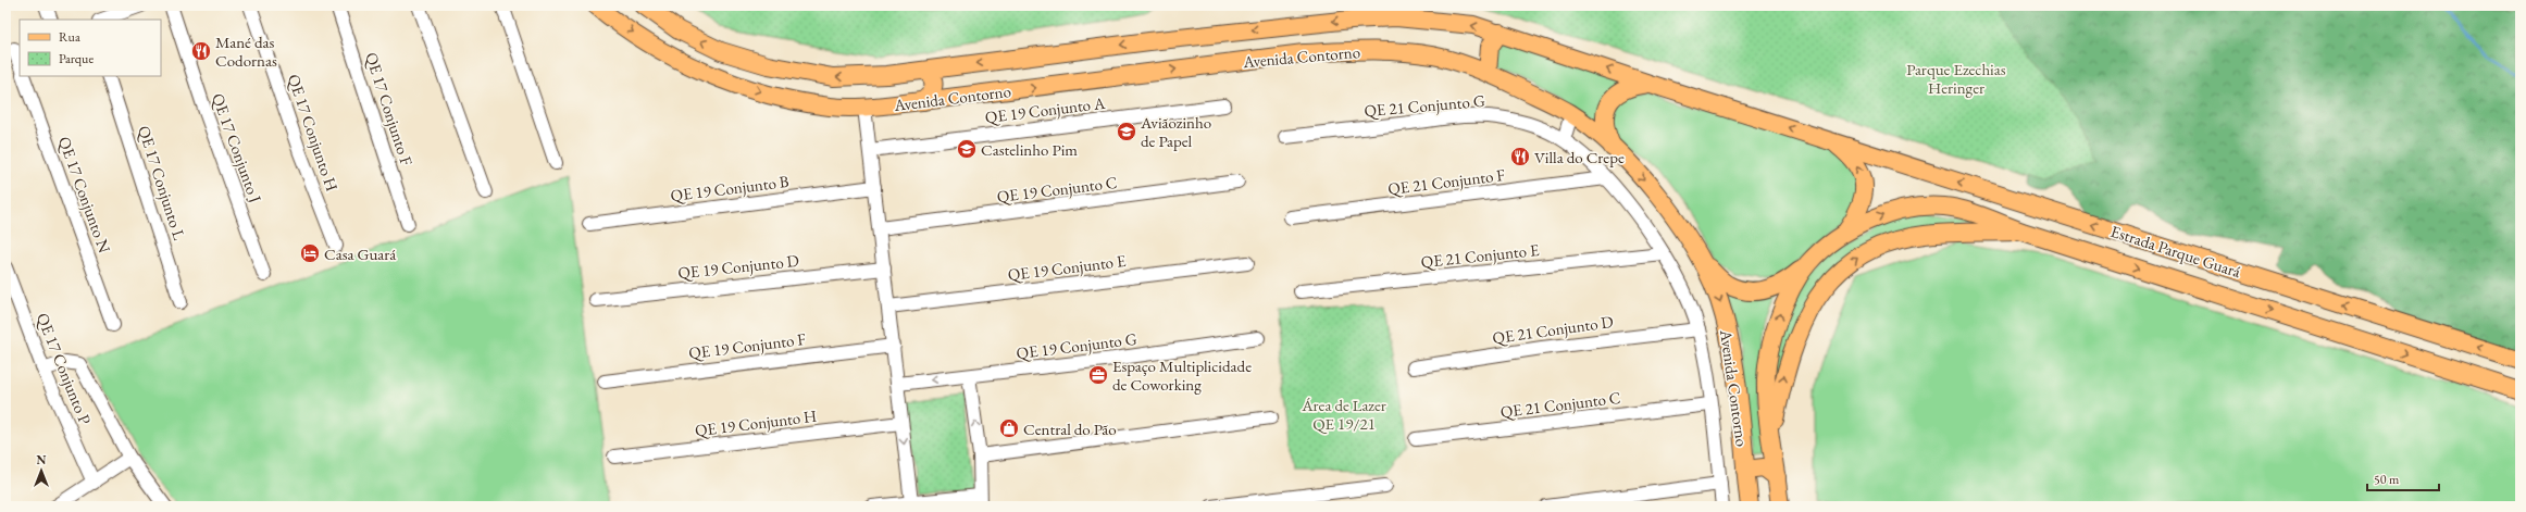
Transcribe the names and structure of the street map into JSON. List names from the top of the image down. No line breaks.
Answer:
{"streets":{"main road":["Avenida Contorno","Estrada Parque Guará"],"street":["QE 21 Conjunto G","QE 17 Conjunto F","QE 19 Conjunto A","QE 17 Conjunto H","QE 17 Conjunto J","QE 21 Conjunto F","QE 17 Conjunto L","QE 19 Conjunto B","QE 19 Conjunto C","QE 17 Conjunto N","QE 21 Conjunto E","QE 19 Conjunto D","QE 19 Conjunto E","QE 21 Conjunto D","QE 19 Conjunto F","QE 19 Conjunto G","QE 17 Conjunto P","QE 21 Conjunto C","QE 19 Conjunto H"]},"crossings":[["Avenida Contorno","Estrada Parque Guará"]],"parks":["Parque Ezechias Heringer","Área de Lazer QE 19/21"],"places":{"restaurant":["Mané das Codornas","Villa do Crepe"],"school or university":["Aviãozinho de Papel","Castelinho Pim"],"hotel":["Casa Guará"],"office":["Espaço Multiplicidade de Coworking"],"shop":["Central do Pão"]},"legend":["Rua","Parque"],"scale_bar":"50 m","north":"top"}
